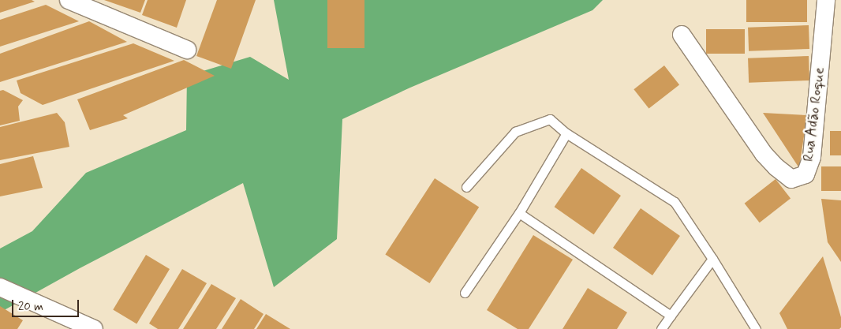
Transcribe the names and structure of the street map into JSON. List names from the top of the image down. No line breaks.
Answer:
{"streets":{"street":["Rua Adão Roque"]},"scale_bar":"20 m"}
